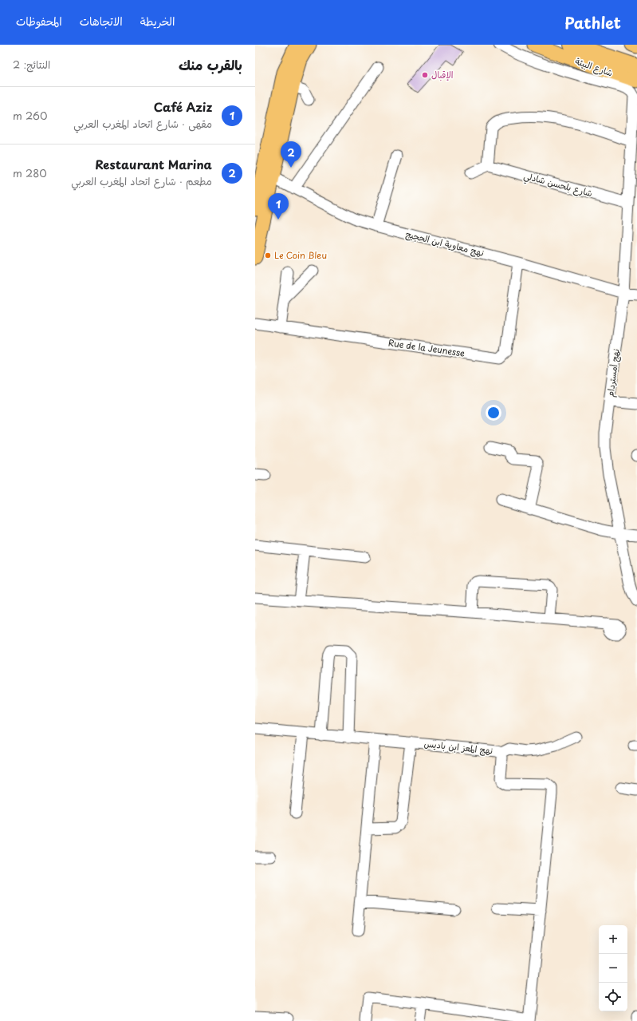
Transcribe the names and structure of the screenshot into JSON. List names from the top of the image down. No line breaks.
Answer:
{"streets":{"main road":["شارع البيئة"],"street":["شارع بلحسن شادلي","نهج معاوية ابن الحجيج","Rue de la Jeunesse","نهج أمستردام","نهج المعز ابن باديس"]},"crossings":[["شارع بلحسن شادلي","نهج أمستردام"],["نهج معاوية ابن الحجيج","Rue de la Jeunesse"],["نهج معاوية ابن الحجيج","نهج أمستردام"]],"places":["الإقبال","Le Coin Bleu"],"page":{"header":"Pathlet","nav":["الخريطة","الاتجاهات","المحفوظات"],"heading":["بالقرب منك","النتائج: 2"],"list":[{"mark":"1","name":"Café Aziz","note":"مقهى · شارع اتحاد المغرب العربي","value":"260 m"},{"mark":"2","name":"Restaurant Marina","note":"مطعم · شارع اتحاد المغرب العربي","value":"280 m"}],"pins":["2","1"],"map_buttons":["+","−"]}}
